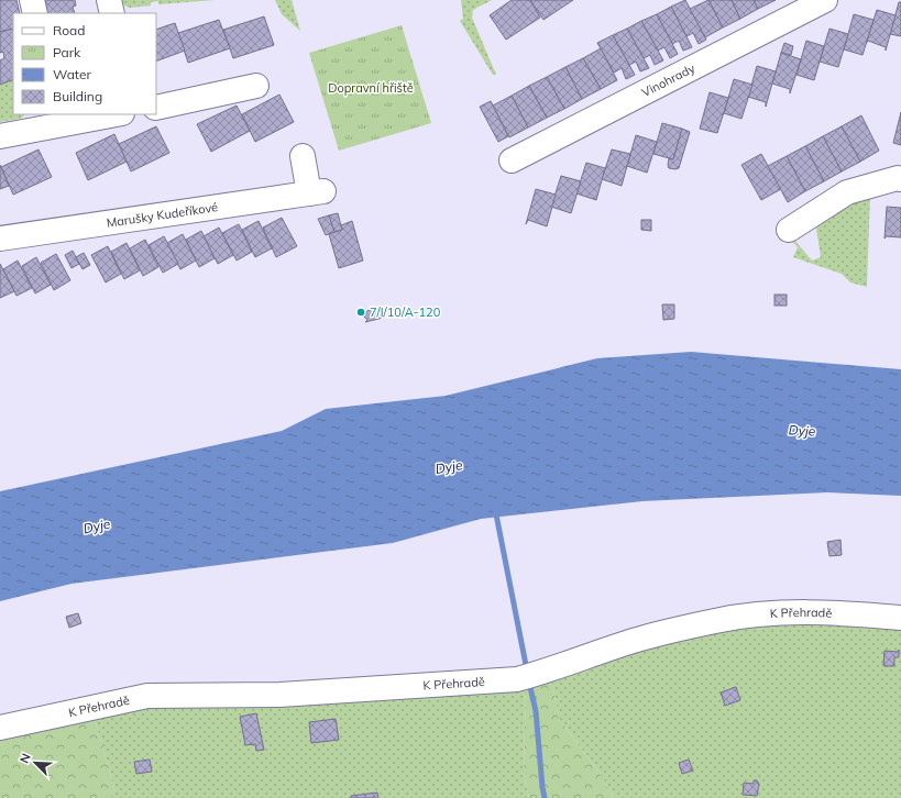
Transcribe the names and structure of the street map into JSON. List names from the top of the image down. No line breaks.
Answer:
{"streets":{"street":["Vinohrady","Marušky Kudeříkové","K Přehradě"]},"water":["Dyje"],"parks":["Dopravní hřiště"],"places":["7/I/10/A-120"],"legend":["Road","Park","Water","Building"],"north":"top left"}
